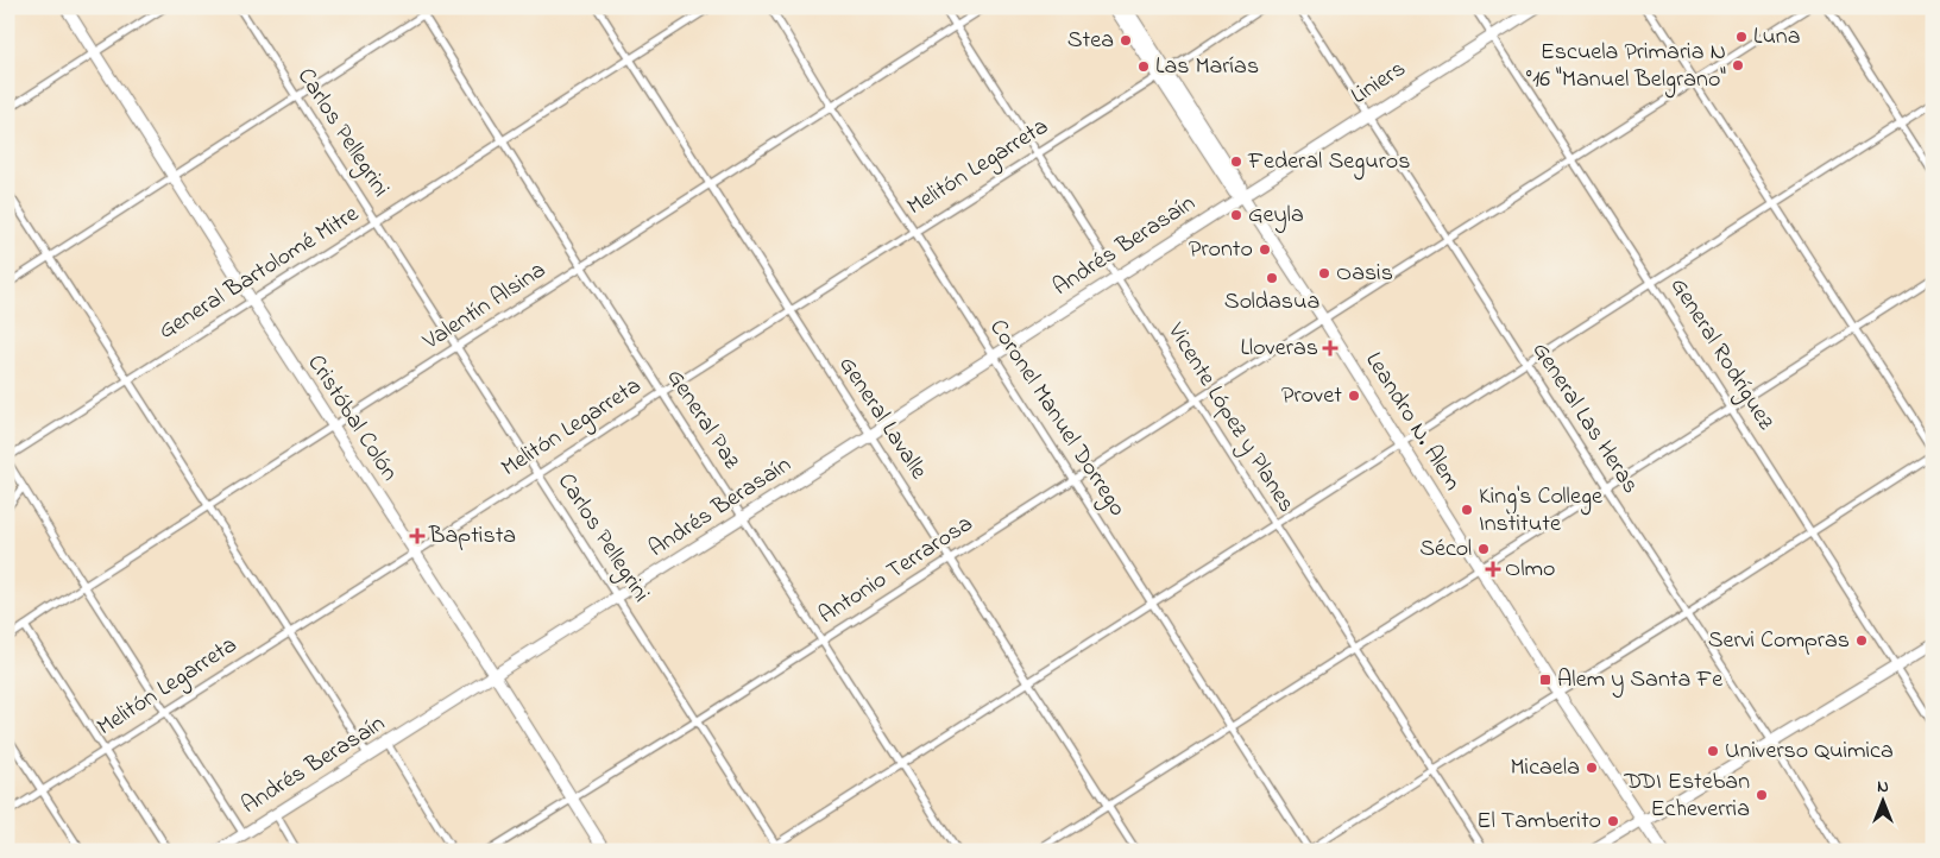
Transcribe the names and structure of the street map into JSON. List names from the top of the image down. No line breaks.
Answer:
{"streets":{"street":["Liniers","Carlos Pellegrini","Melitón Legarreta","Andrés Berasaín","General Bartolomé Mitre","Valentín Alsina","General Rodríguez","Cristóbal Colón","General Lavalle","Coronel Manuel Dorrego","Vicente López y Planes","General Las Heras","General Paz","Leandro N. Alem","Antonio Terrarosa"]},"crossings":[["Liniers","Andrés Berasaín"],["Liniers","General Rodríguez"],["Liniers","General Las Heras"],["Liniers","Leandro N. Alem"],["Carlos Pellegrini","Melitón Legarreta"],["Carlos Pellegrini","Andrés Berasaín"],["Carlos Pellegrini","General Bartolomé Mitre"],["Carlos Pellegrini","Valentín Alsina"],["Carlos Pellegrini","Antonio Terrarosa"],["Melitón Legarreta","Cristóbal Colón"],["Melitón Legarreta","General Lavalle"],["Melitón Legarreta","Coronel Manuel Dorrego"],["Melitón Legarreta","Vicente López y Planes"],["Melitón Legarreta","General Paz"],["Melitón Legarreta","Leandro N. Alem"],["Andrés Berasaín","Cristóbal Colón"],["Andrés Berasaín","General Lavalle"],["Andrés Berasaín","Coronel Manuel Dorrego"],["Andrés Berasaín","Vicente López y Planes"],["Andrés Berasaín","General Paz"],["Andrés Berasaín","Leandro N. Alem"],["General Bartolomé Mitre","Cristóbal Colón"],["General Bartolomé Mitre","General Lavalle"],["General Bartolomé Mitre","General Paz"],["Valentín Alsina","Cristóbal Colón"],["Valentín Alsina","General Lavalle"],["Valentín Alsina","Coronel Manuel Dorrego"],["Valentín Alsina","Vicente López y Planes"],["Valentín Alsina","General Paz"],["General Rodríguez","Antonio Terrarosa"],["Cristóbal Colón","Antonio Terrarosa"],["General Lavalle","Antonio Terrarosa"],["Coronel Manuel Dorrego","Antonio Terrarosa"],["Vicente López y Planes","Antonio Terrarosa"],["General Las Heras","Antonio Terrarosa"],["General Paz","Antonio Terrarosa"],["Leandro N. Alem","Antonio Terrarosa"]],"places":{"other":["Luna","Stea","Escuela Primaria N °16 \"Manuel Belgrano\"","Las Marías","Federal Seguros","Geyla","Pronto","Oasis","Soldasua","Provet","King's College Institute","Sécol","Servi Compras","Universo Quimica","Micaela","DDI Esteban Echeverria","El Tamberito"],"health":["Lloveras","Baptista","Olmo"],"transit":["Alem y Santa Fe"]},"north":"top"}
